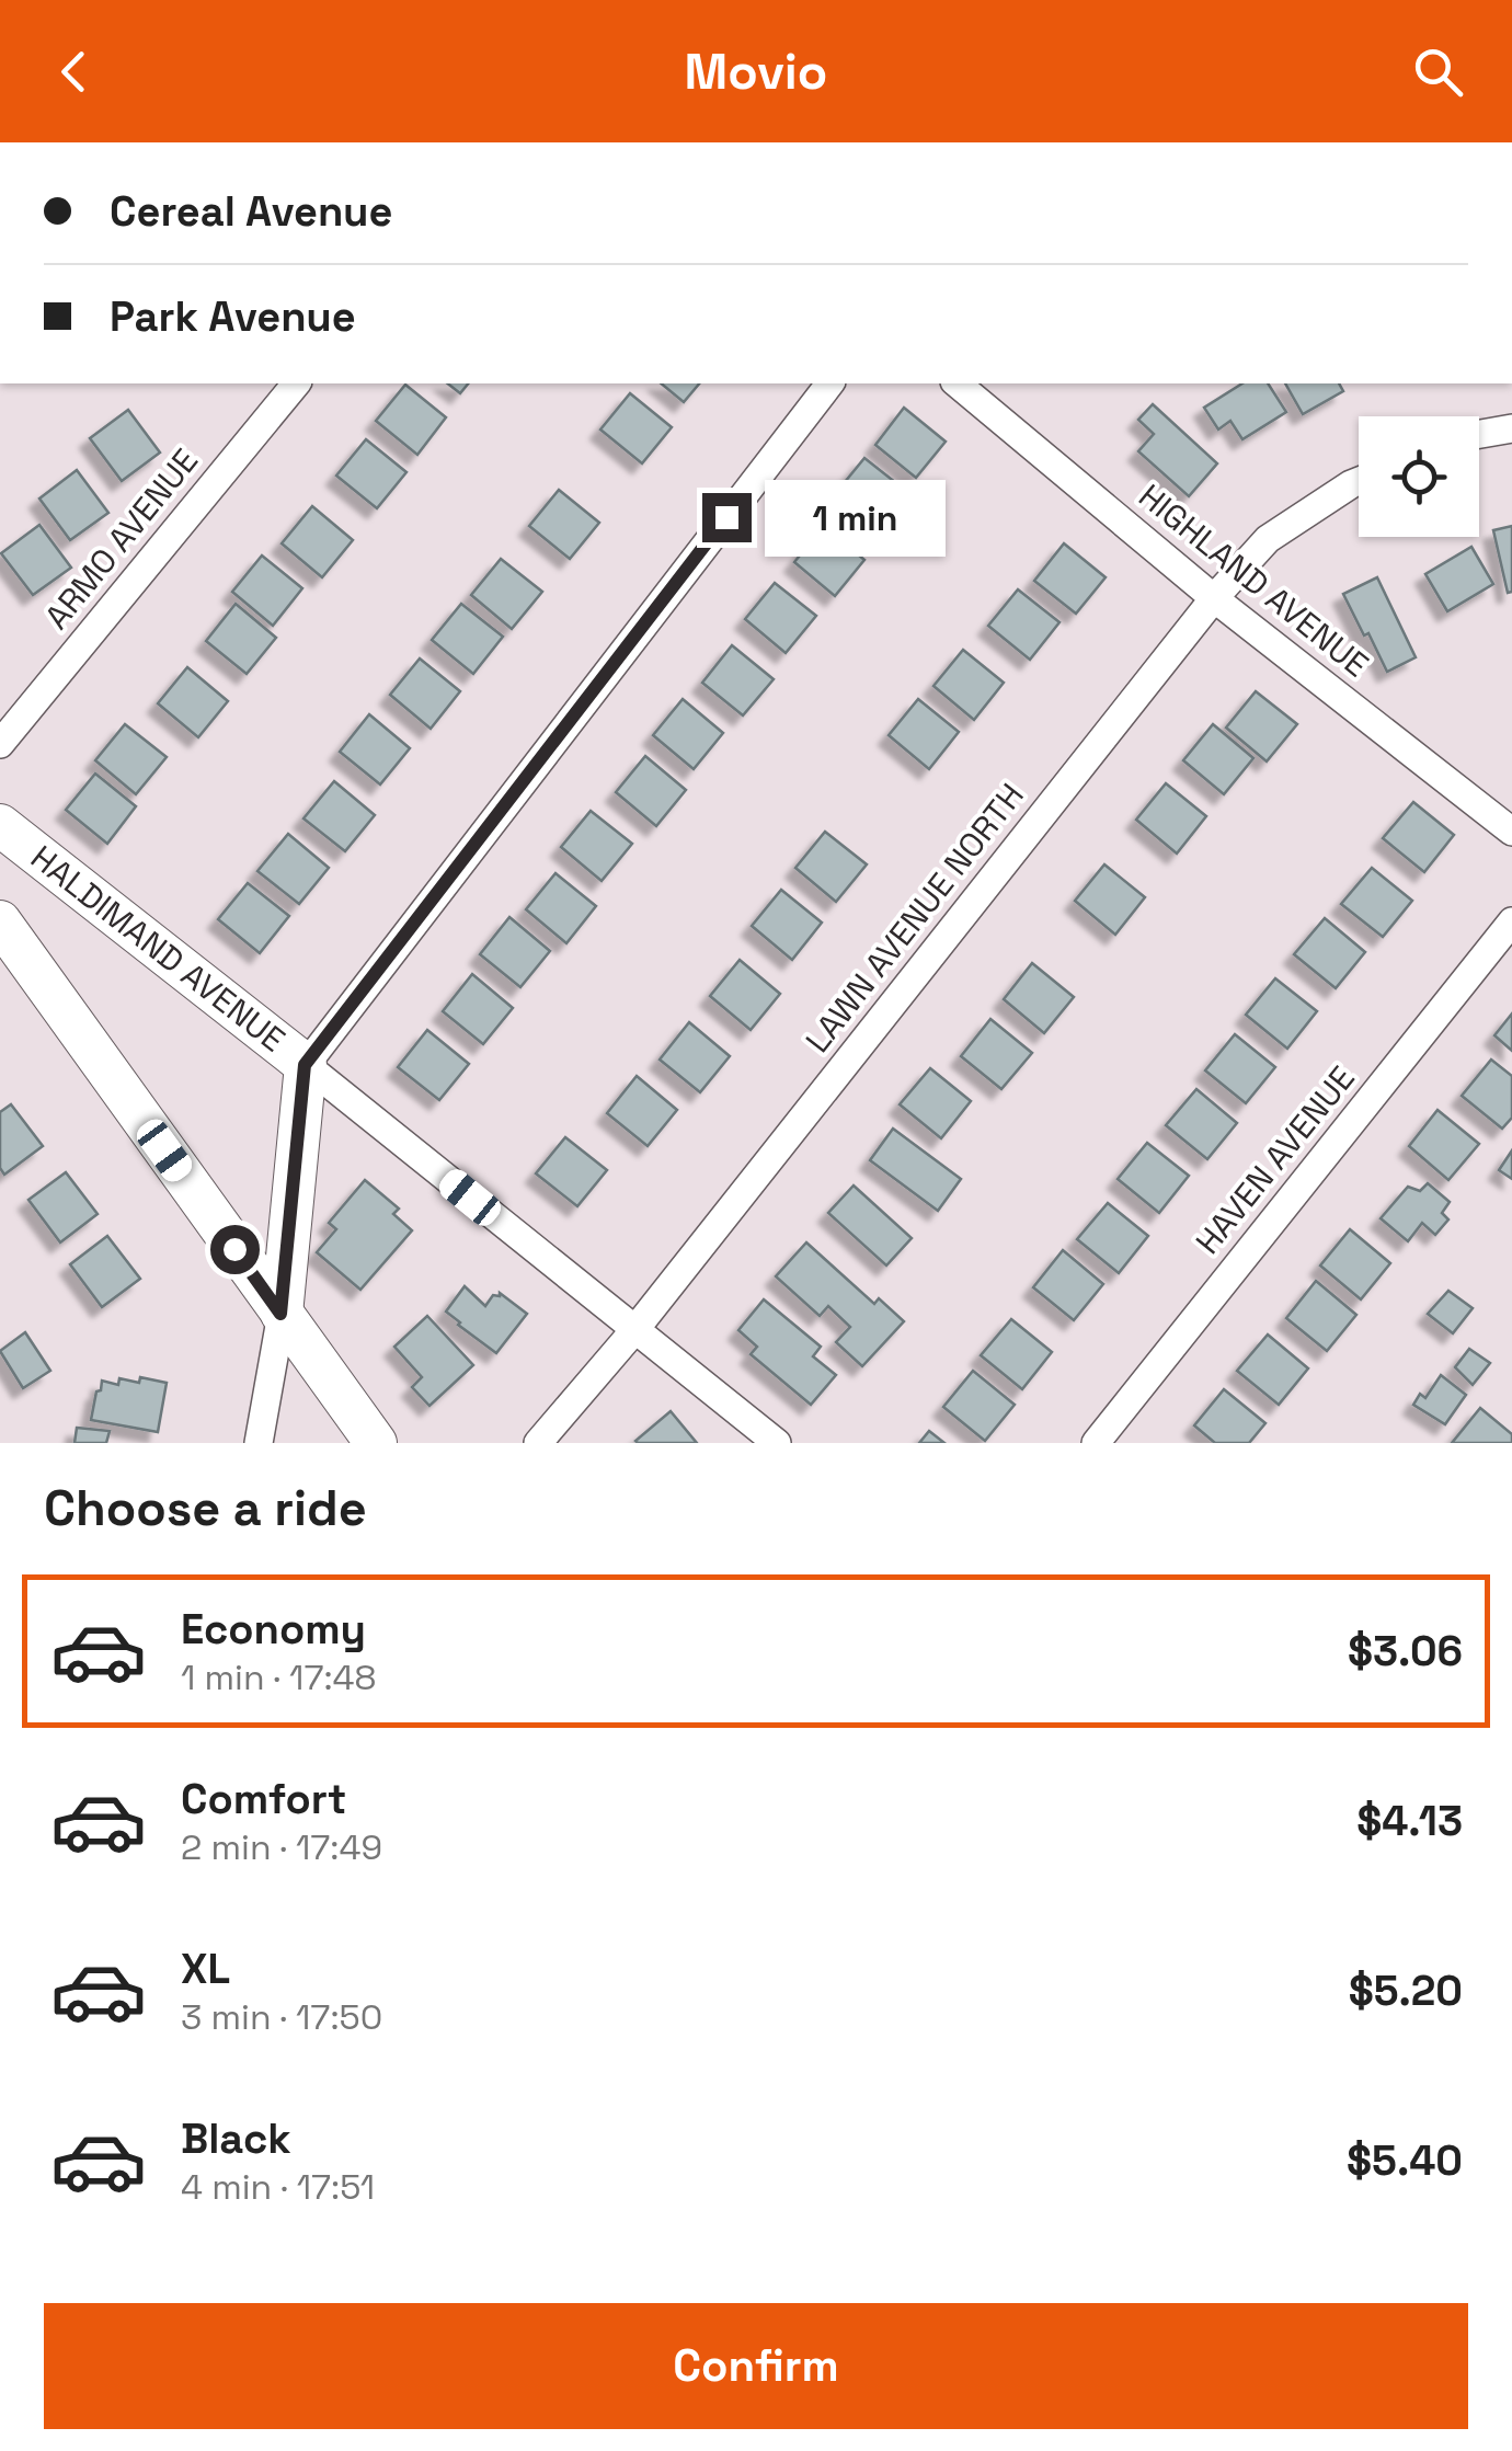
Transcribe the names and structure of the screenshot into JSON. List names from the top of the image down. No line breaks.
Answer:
{"streets":{"street":["ARMO AVENUE","HIGHLAND AVENUE","LAWN AVENUE NORTH","HALDIMAND AVENUE","HAVEN AVENUE"]},"crossings":[["HIGHLAND AVENUE","LAWN AVENUE NORTH"],["LAWN AVENUE NORTH","HALDIMAND AVENUE"]],"page":{"header":"Movio","banner":["Cereal Avenue","Park Avenue"],"bubble":"1 min","heading":"Choose a ride","list":[{"name":"Economy","note":"1 min · 17:48","value":"$3.06"},{"name":"Comfort","note":"2 min · 17:49","value":"$4.13"},{"name":"XL","note":"3 min · 17:50","value":"$5.20"},{"name":"Black","note":"4 min · 17:51","value":"$5.40"}],"buttons":"Confirm"}}
